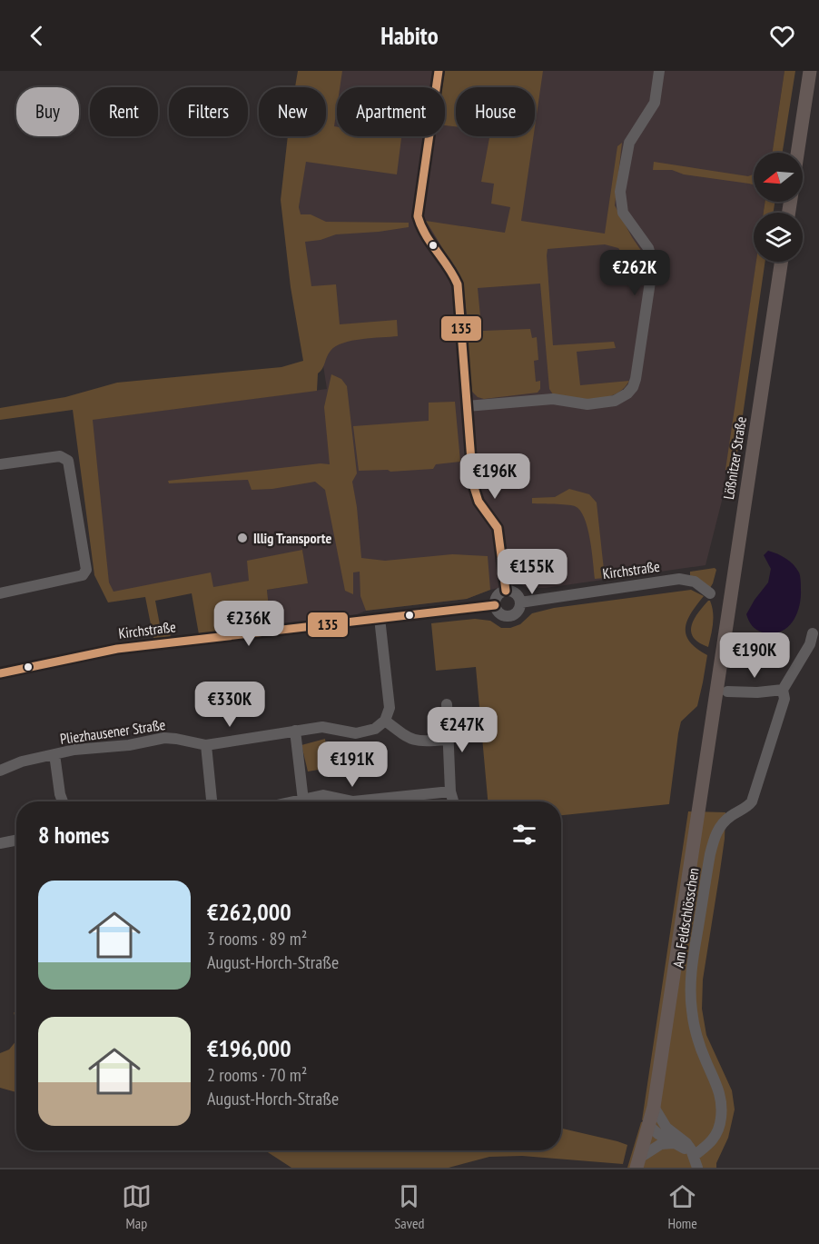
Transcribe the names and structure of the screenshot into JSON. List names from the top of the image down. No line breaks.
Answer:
{"streets":{"main road":["Lößnitzer Straße"],"street":["Kirchstraße","Pliezhausener Straße","Am Feldschlösschen"]},"places":["Illig Transporte"],"lines":["transit line 135"],"north":"left","page":{"header":"Habito","chip":["Buy","Rent","Filters","New","Apartment","House"],"price":["€262K","€196K","€155K","€236K","€190K","€330K","€247K","€191K"],"heading":"8 homes","list":[{"name":"€262,000","note":"3 rooms · 89 m² · August-Horch-Straße"},{"name":"€196,000","note":"2 rooms · 70 m² · August-Horch-Straße"}],"tabs":["Map","Saved","Home"]}}
